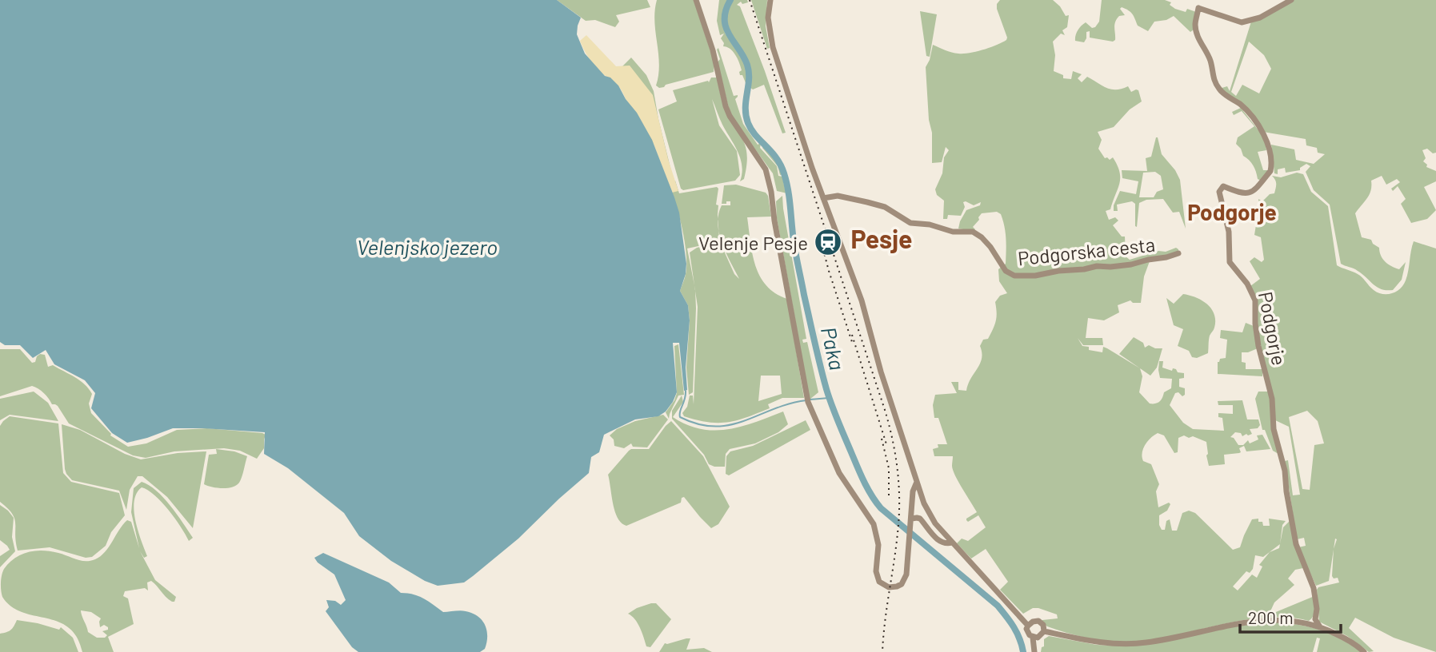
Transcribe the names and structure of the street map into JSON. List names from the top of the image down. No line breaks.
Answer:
{"streets":{"street":["Podgorska cesta","Podgorje"]},"districts":["Podgorje","Pesje"],"water":["Velenjsko jezero","Paka"],"places":{"station":["Velenje Pesje"]},"scale_bar":"200 m"}
